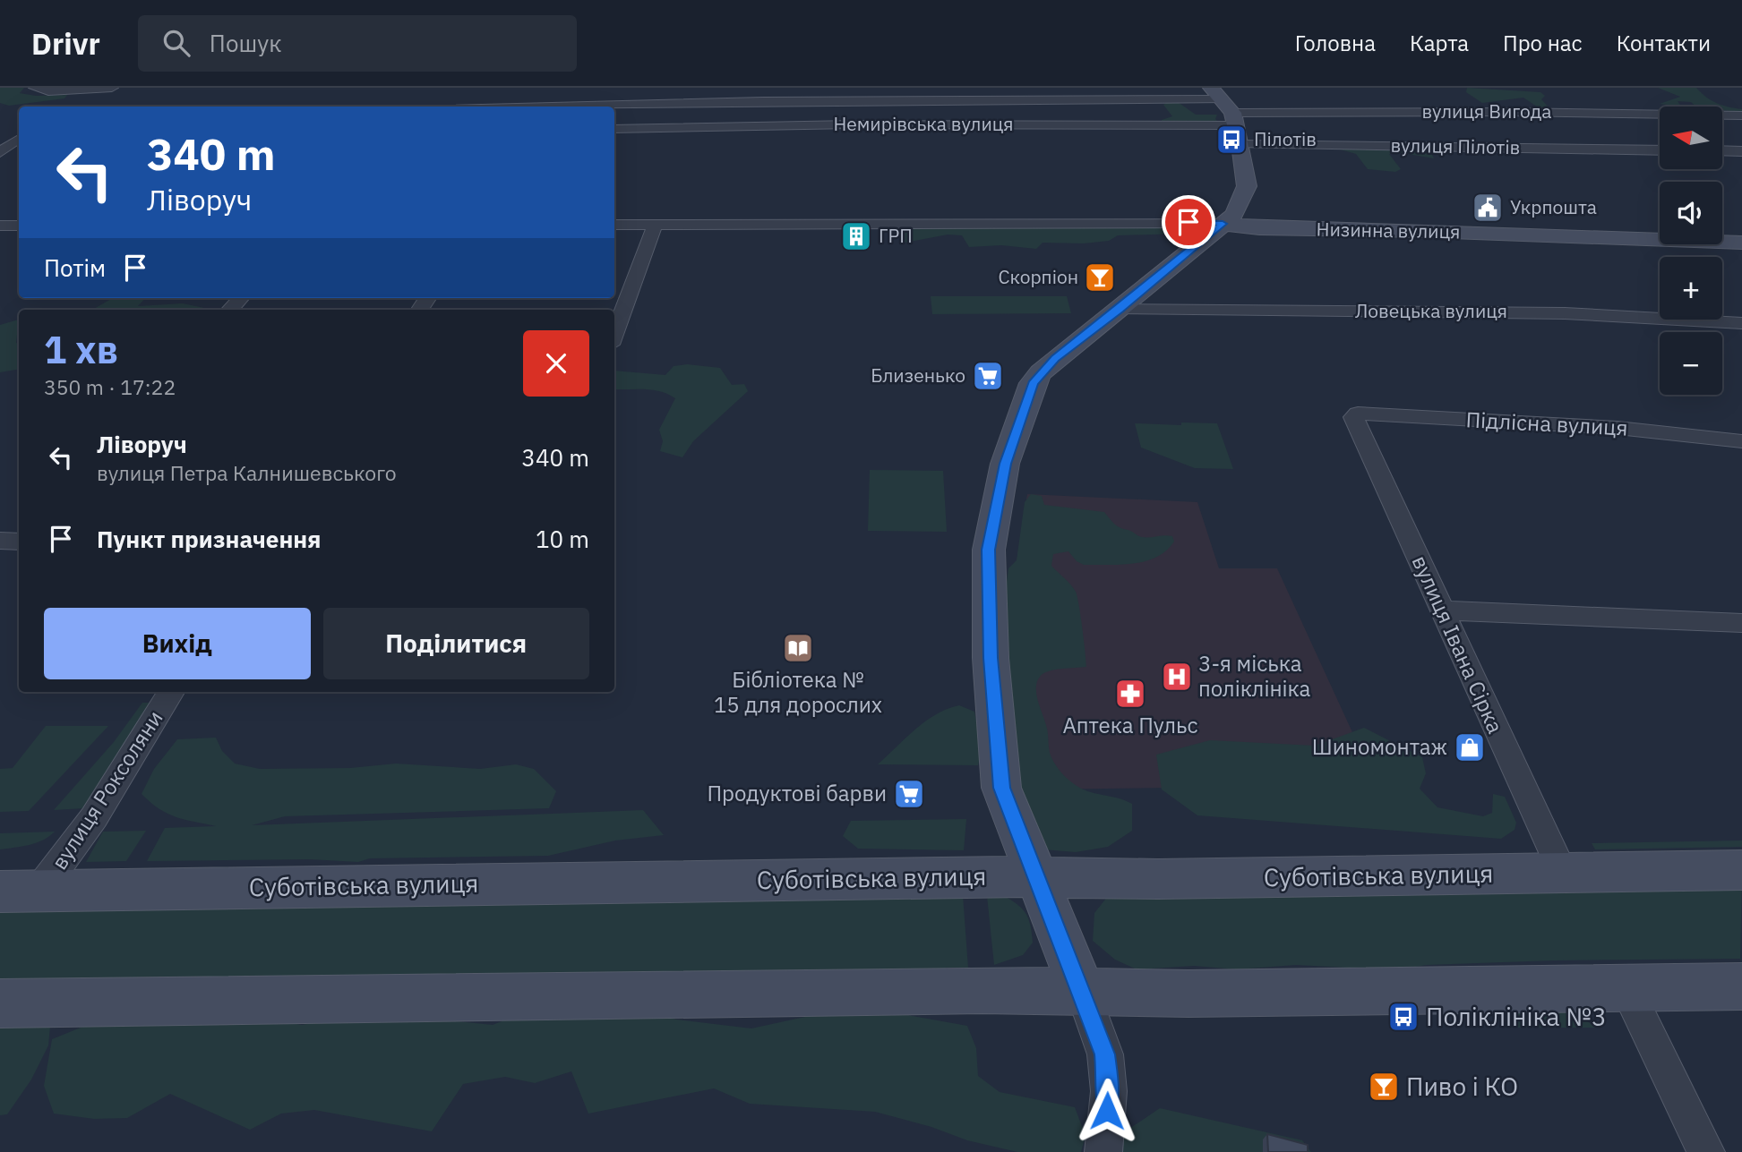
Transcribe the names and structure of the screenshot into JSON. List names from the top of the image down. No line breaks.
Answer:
{"streets":{"street":["вулиця Вигода","Немирівська вулиця","вулиця Пілотів","Низинна вулиця","Ловецька вулиця","Підлісна вулиця","вулиця Івана Сірка","вулиця Роксоляни","Суботівська вулиця"]},"crossings":[["вулиця Вигода","Немирівська вулиця"],["Підлісна вулиця","вулиця Івана Сірка"],["вулиця Івана Сірка","Суботівська вулиця"],["вулиця Роксоляни","Суботівська вулиця"]],"places":{"bus stop":["Пілотів","Поліклініка №3"],"public building":["Укрпошта"],"building":["ГРП"],"bar":["Скорпіон","Пиво і КО"],"supermarket":["Близенько","Продуктові барви"],"library":["Бібліотека № 15 для дорослих"],"hospital":["3-я міська поліклініка"],"pharmacy":["Аптека Пульс"],"shop":["Шиномонтаж"]},"north":"left","page":{"header":"Drivr","search":"Пошук","nav":["Головна","Карта","Про нас","Контакти"],"map_buttons":["+","−"],"turn":["340 m","Ліворуч"],"then":"Потім","heading":["1 хв","350 m · 17:22"],"list":[{"name":"Ліворуч","note":"вулиця Петра Калнишевського","value":"340 m"},{"name":"Пункт призначення","value":"10 m"}],"buttons":["Вихід","Поділитися"]}}
